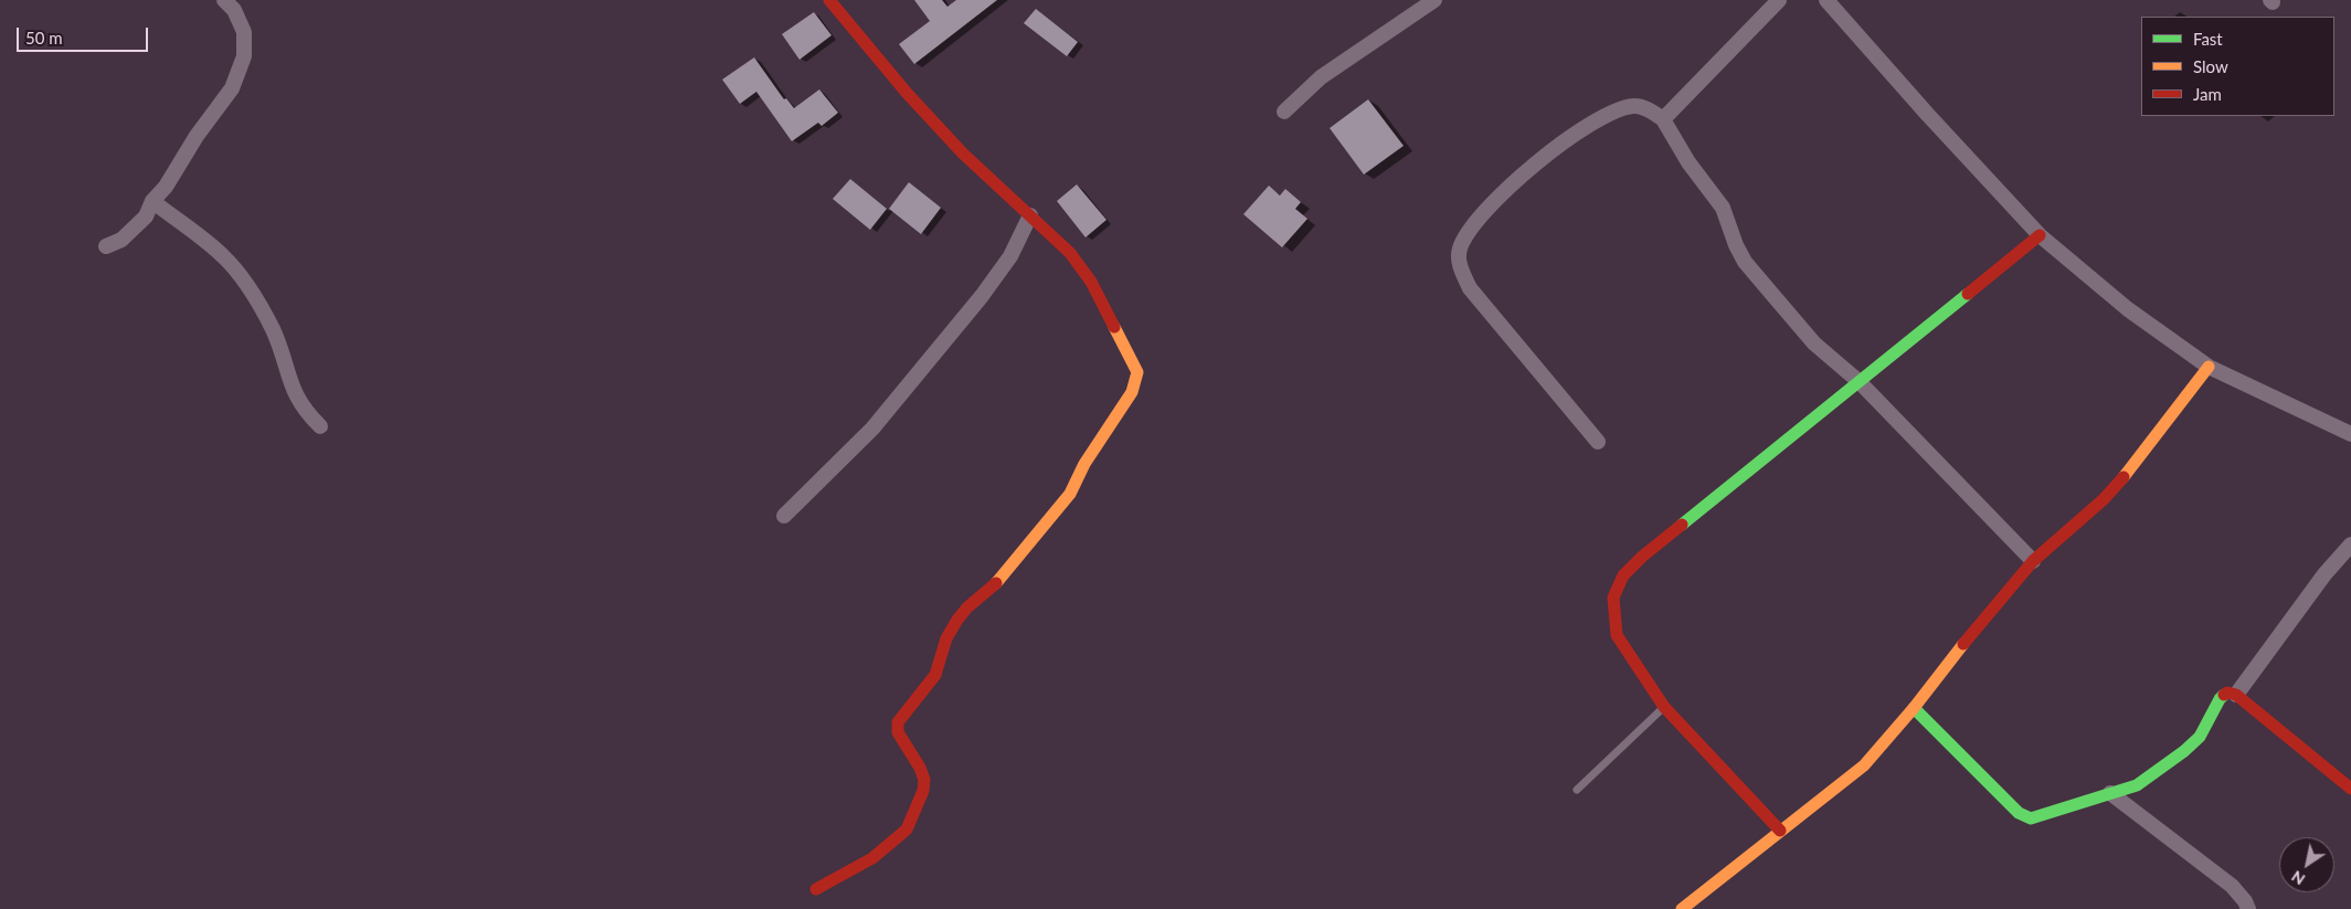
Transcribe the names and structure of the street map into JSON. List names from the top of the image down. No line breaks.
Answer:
{"legend":["Fast","Slow","Jam"],"scale_bar":"50 m","north":"bottom left"}
